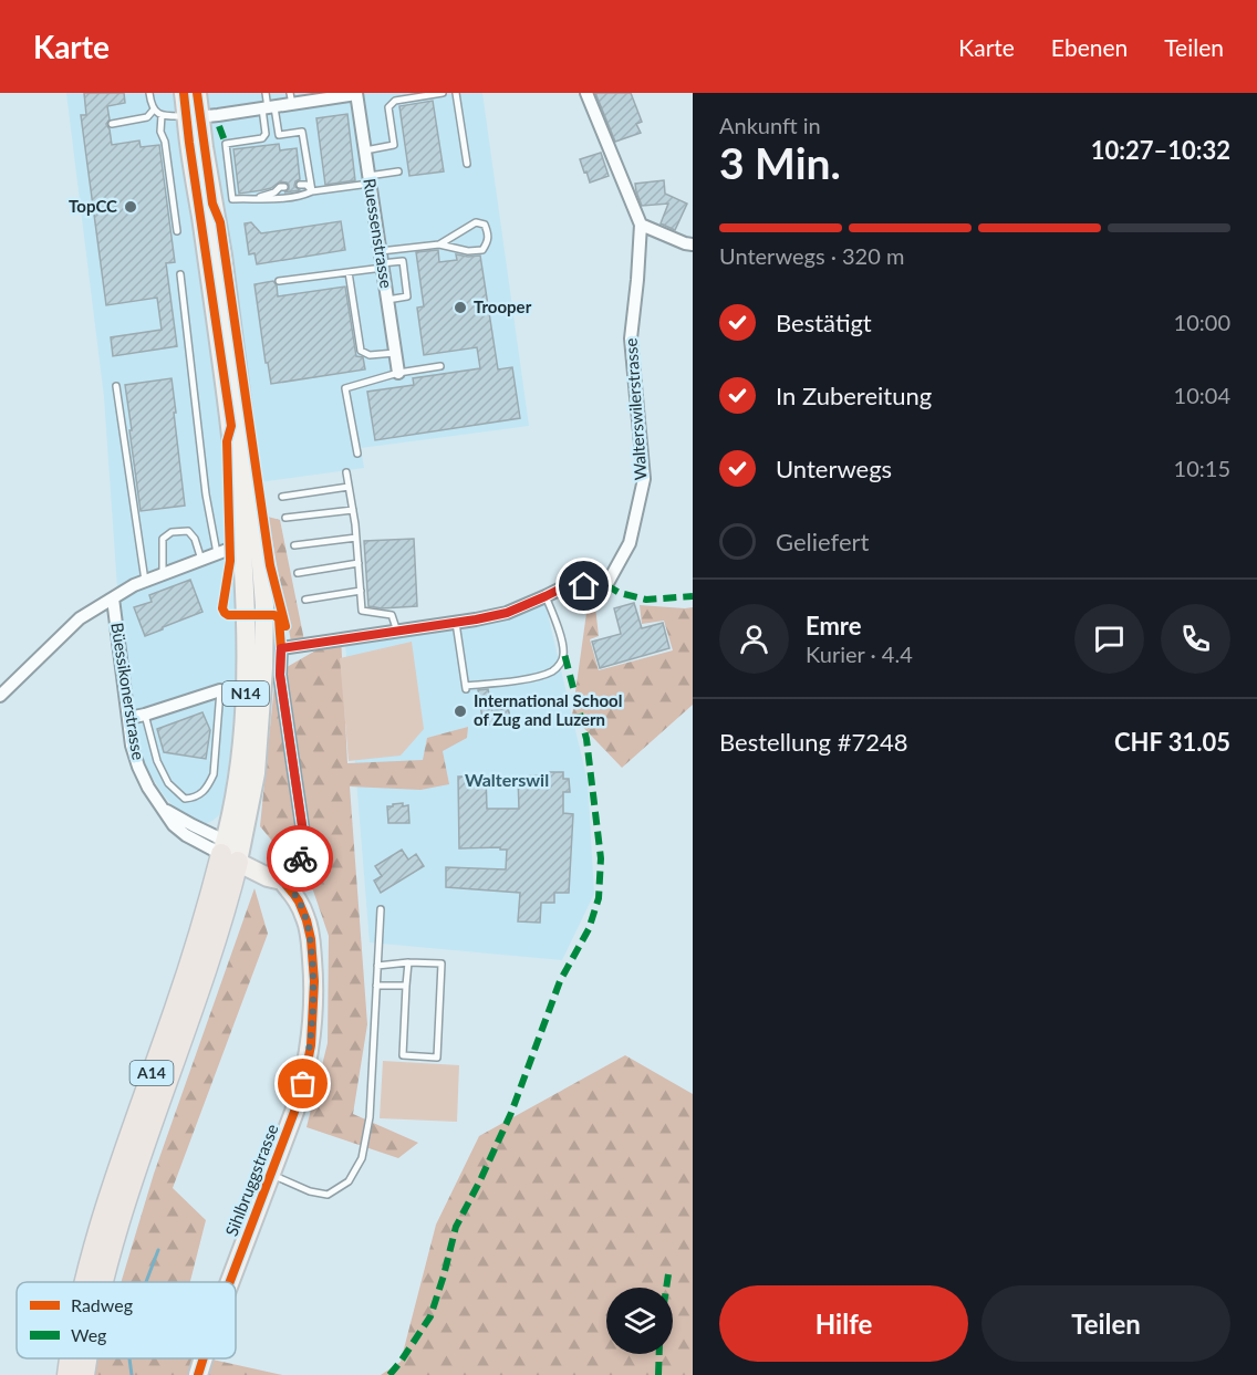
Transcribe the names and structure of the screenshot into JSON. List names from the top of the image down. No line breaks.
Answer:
{"streets":{"highway":["A14"],"main road":["N14","Sihlbruggstrasse"],"street":["Ruessenstrasse","Walterswilerstrasse","Büessikonerstrasse"]},"crossings":[["Ruessenstrasse","N14"],["Walterswilerstrasse","Sihlbruggstrasse"],["Büessikonerstrasse","N14"],["Büessikonerstrasse","A14"],["N14","A14"]],"districts":["Walterswil"],"places":["TopCC","Trooper","International School of Zug and Luzern"],"legend":["Radweg","Weg"],"page":{"header":"Karte","nav":["Karte","Ebenen","Teilen"],"heading":["3 Min.","Ankunft in","10:27–10:32"],"panel":["Emre","Kurier · 4.4","Bestellung #7248","CHF 31.05"],"bar":"Unterwegs · 320 m","list":[["Bestätigt","10:00"],["In Zubereitung","10:04"],["Unterwegs","10:15"],"Geliefert"],"buttons":["Hilfe","Teilen"]}}
